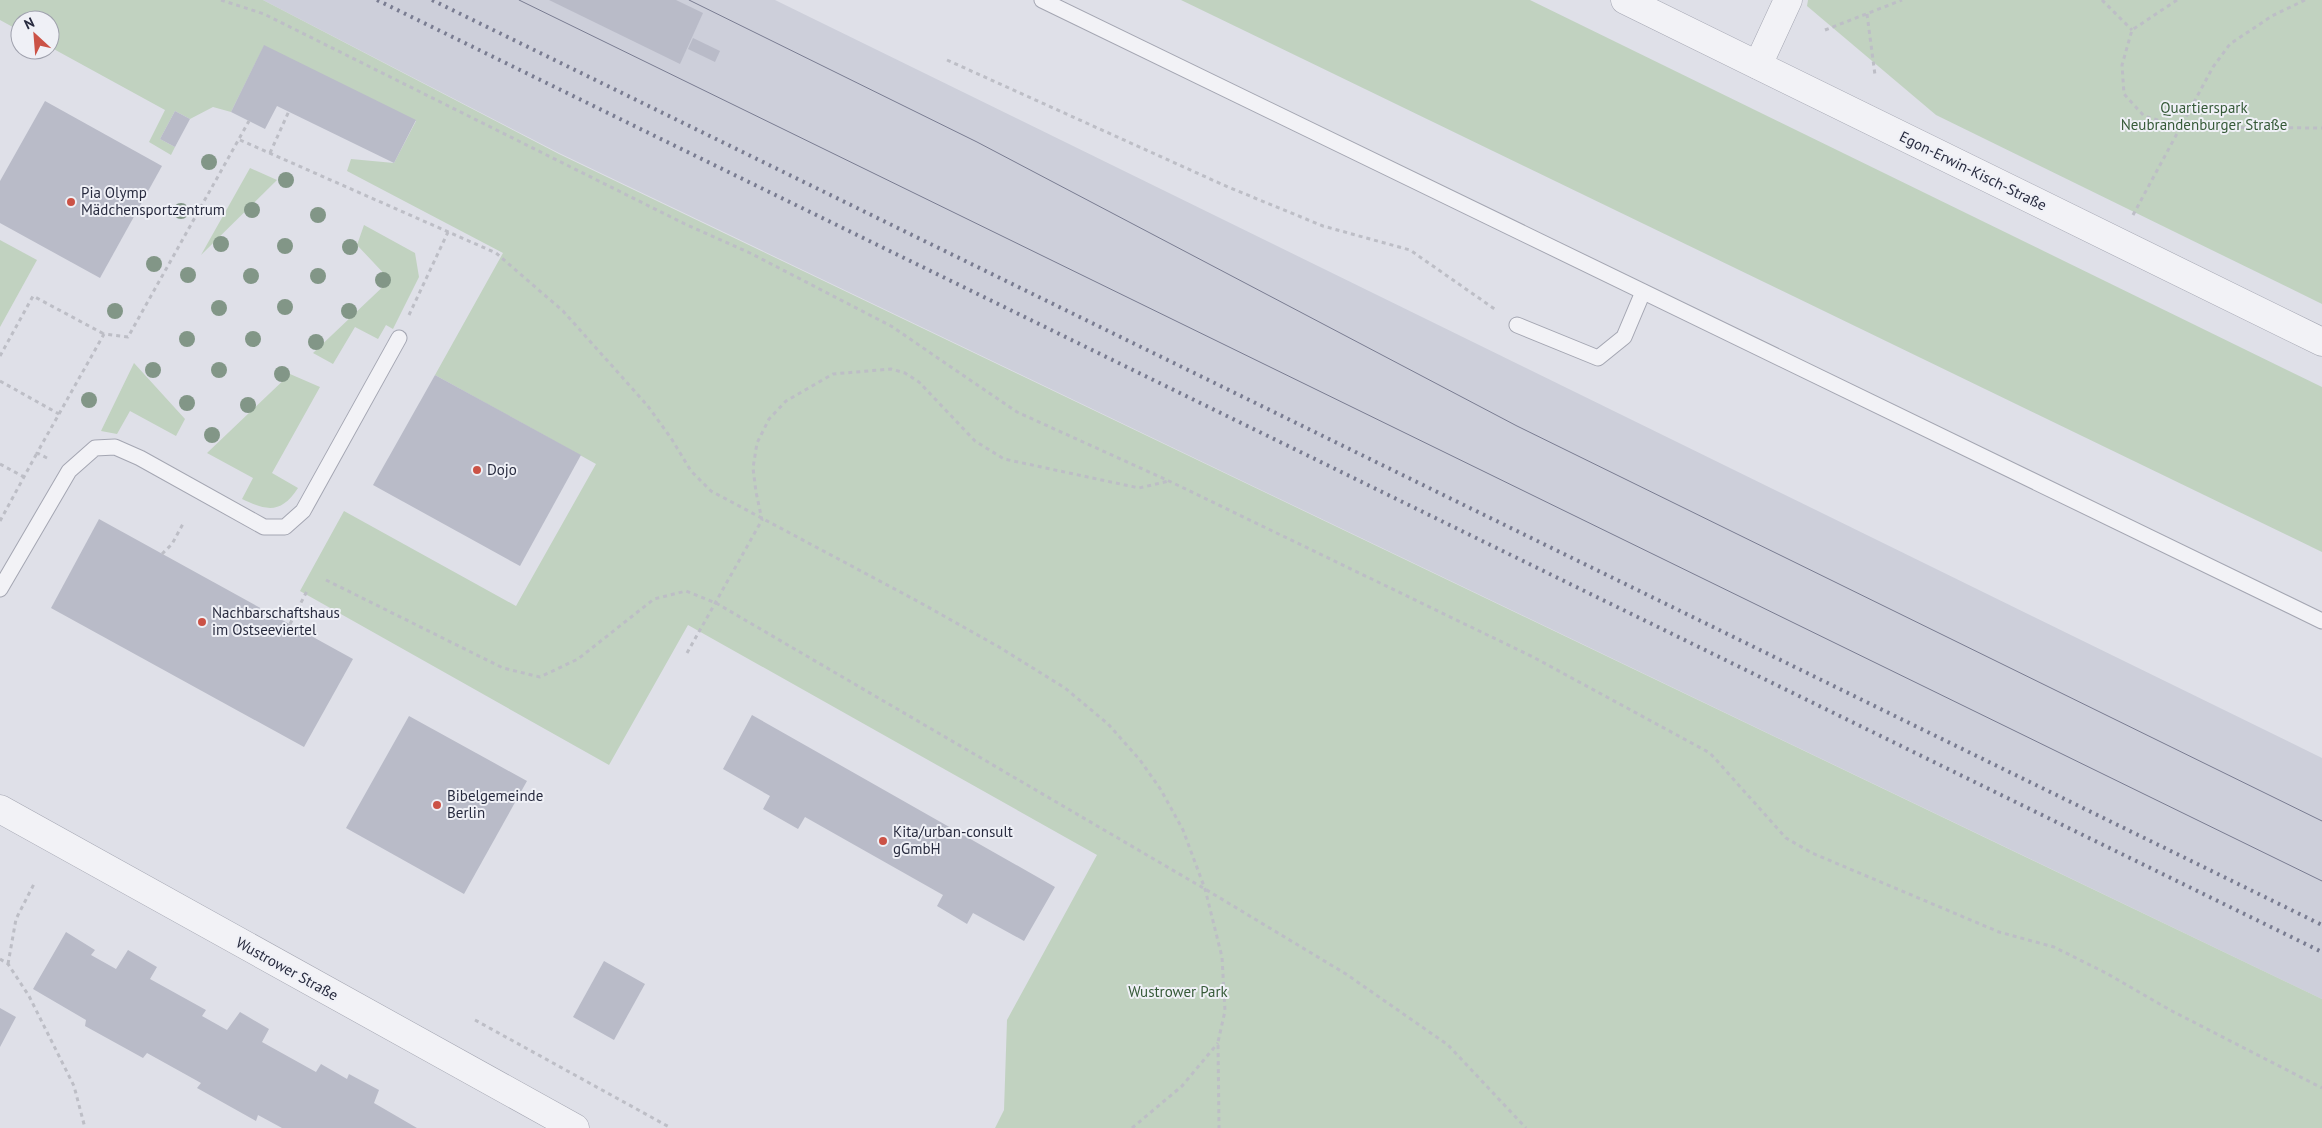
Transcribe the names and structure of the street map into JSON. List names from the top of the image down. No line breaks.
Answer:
{"streets":{"street":["Egon-Erwin-Kisch-Straße","Wustrower Straße"]},"parks":["Quartierspark Neubrandenburger Straße","Wustrower Park"],"places":["Pia Olymp Mädchensportzentrum","Dojo","Nachbarschaftshaus im Ostseeviertel","Bibelgemeinde Berlin","Kita/urban-consult gGmbH"],"north":"top left"}
